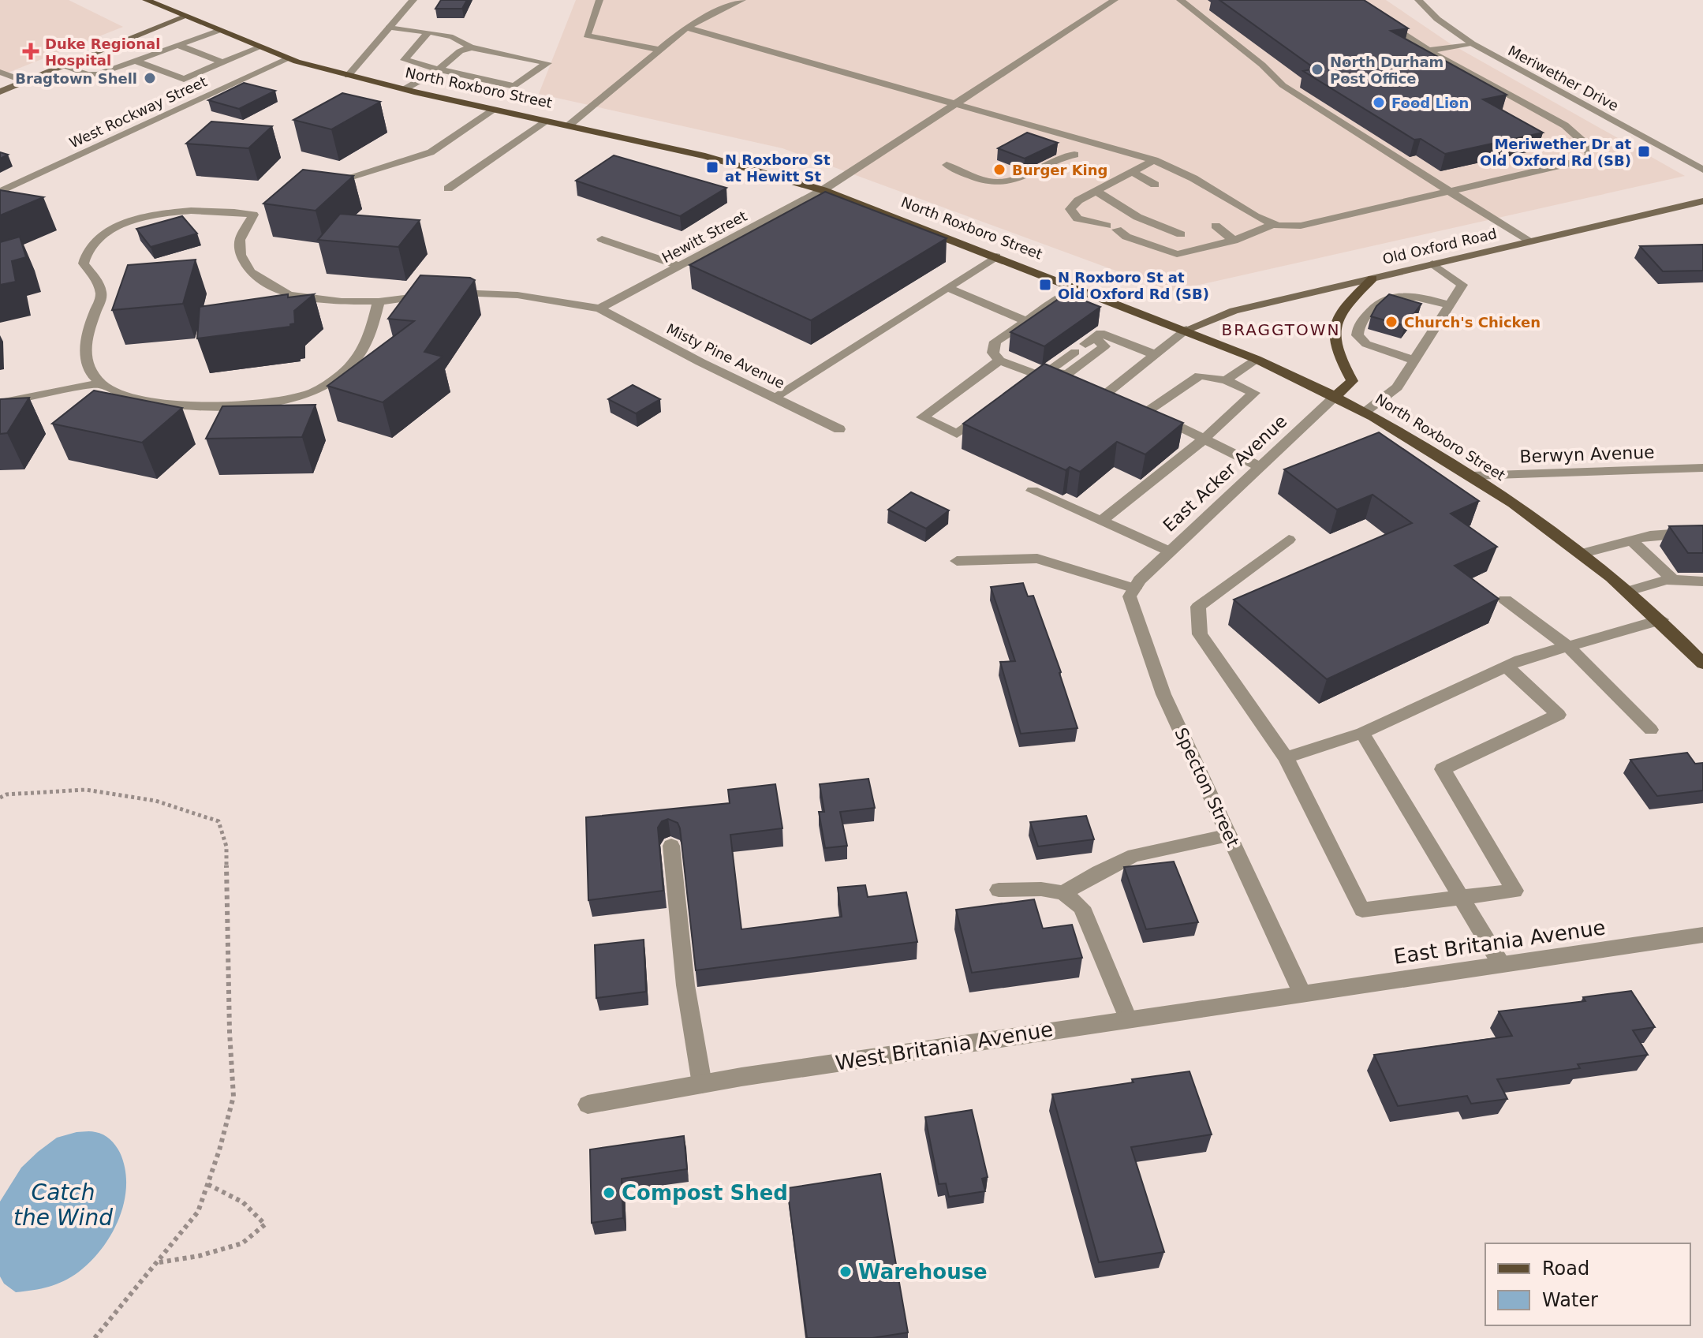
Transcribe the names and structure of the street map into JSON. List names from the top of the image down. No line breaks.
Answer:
{"streets":{"main road":["North Roxboro Street"],"street":["Meriwether Drive","West Rockway Street","Hewitt Street","Old Oxford Road","Misty Pine Avenue","Berwyn Avenue","East Acker Avenue","Specton Street","East Britania Avenue","West Britania Avenue"]},"crossings":[["North Roxboro Street","West Rockway Street"],["North Roxboro Street","Hewitt Street"],["North Roxboro Street","Old Oxford Road"],["North Roxboro Street","Berwyn Avenue"],["North Roxboro Street","East Acker Avenue"],["Hewitt Street","Misty Pine Avenue"],["East Acker Avenue","Specton Street"],["Specton Street","East Britania Avenue"],["Specton Street","West Britania Avenue"],["East Britania Avenue","West Britania Avenue"]],"districts":["BRAGGTOWN"],"water":["Catch the Wind"],"places":{"health":["Duke Regional Hospital"],"other":["North Durham Post Office","Bragtown Shell","Food Lion","Burger King","Church's Chicken","Compost Shed","Warehouse"],"transit":["Meriwether Dr at Old Oxford Rd (SB)","N Roxboro St at Hewitt St","N Roxboro St at Old Oxford Rd (SB)"]},"legend":["Road","Water"]}
